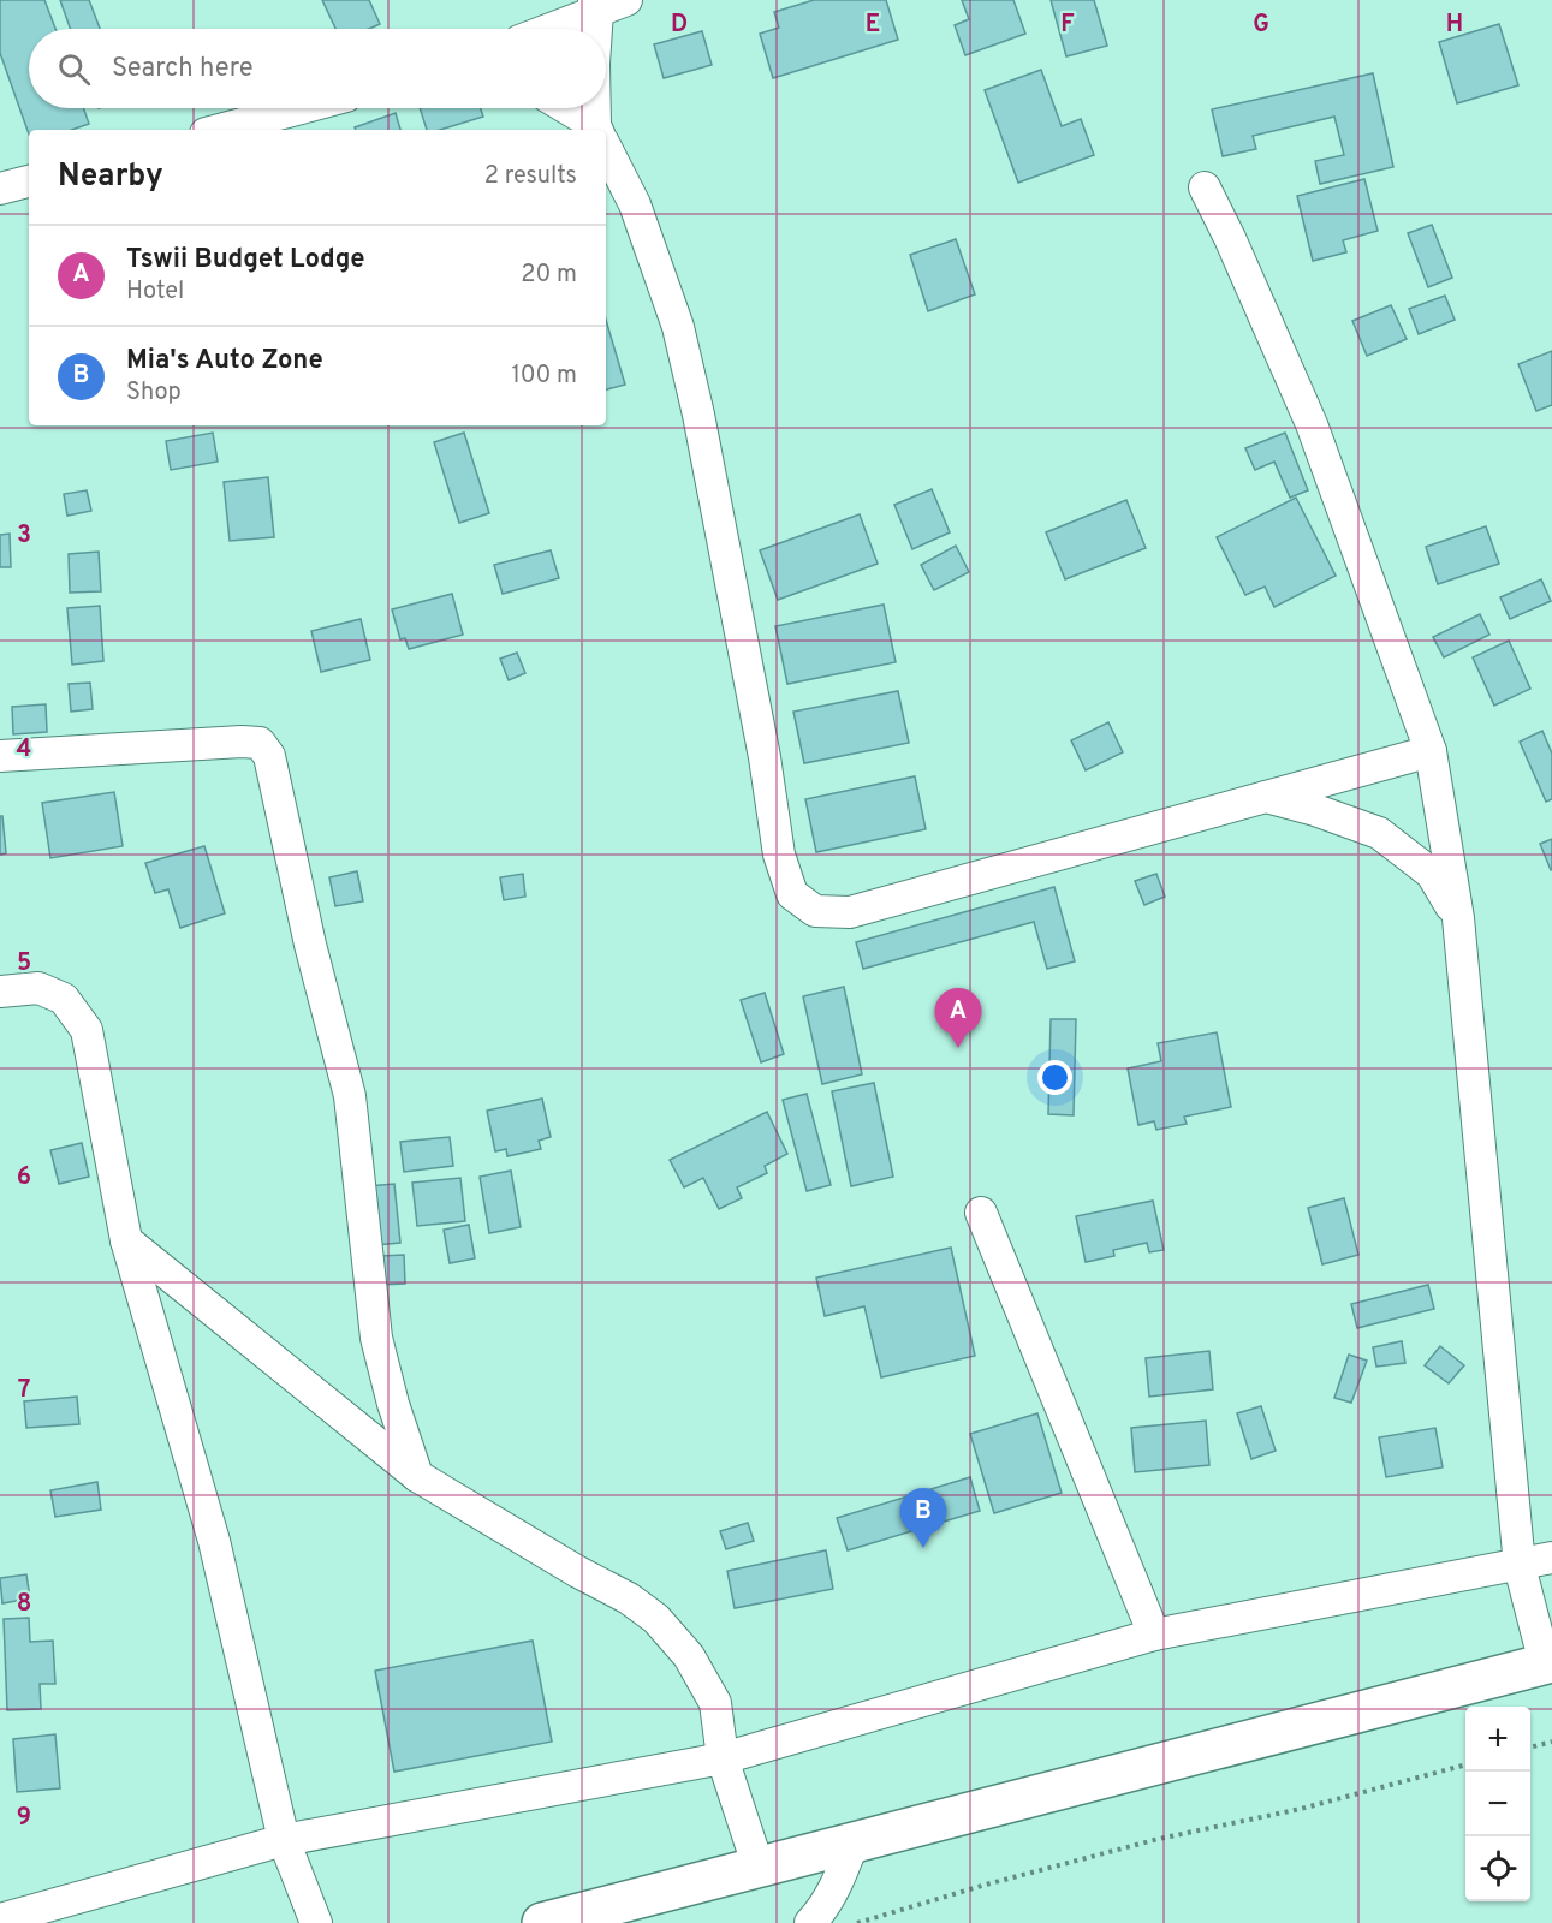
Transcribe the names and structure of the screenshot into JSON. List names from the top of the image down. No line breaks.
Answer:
{"page":{"search":"Search here","heading":["Nearby","2 results"],"list":[{"mark":"A","name":"Tswii Budget Lodge","note":"Hotel","value":"20 m"},{"mark":"B","name":"Mia's Auto Zone","note":"Shop","value":"100 m"}],"pins":["A","B"],"map_buttons":["+","−"]},"grid":{"columns":["D","E","F","G","H"],"rows":["3","4","5","6","7","8","9"]}}
